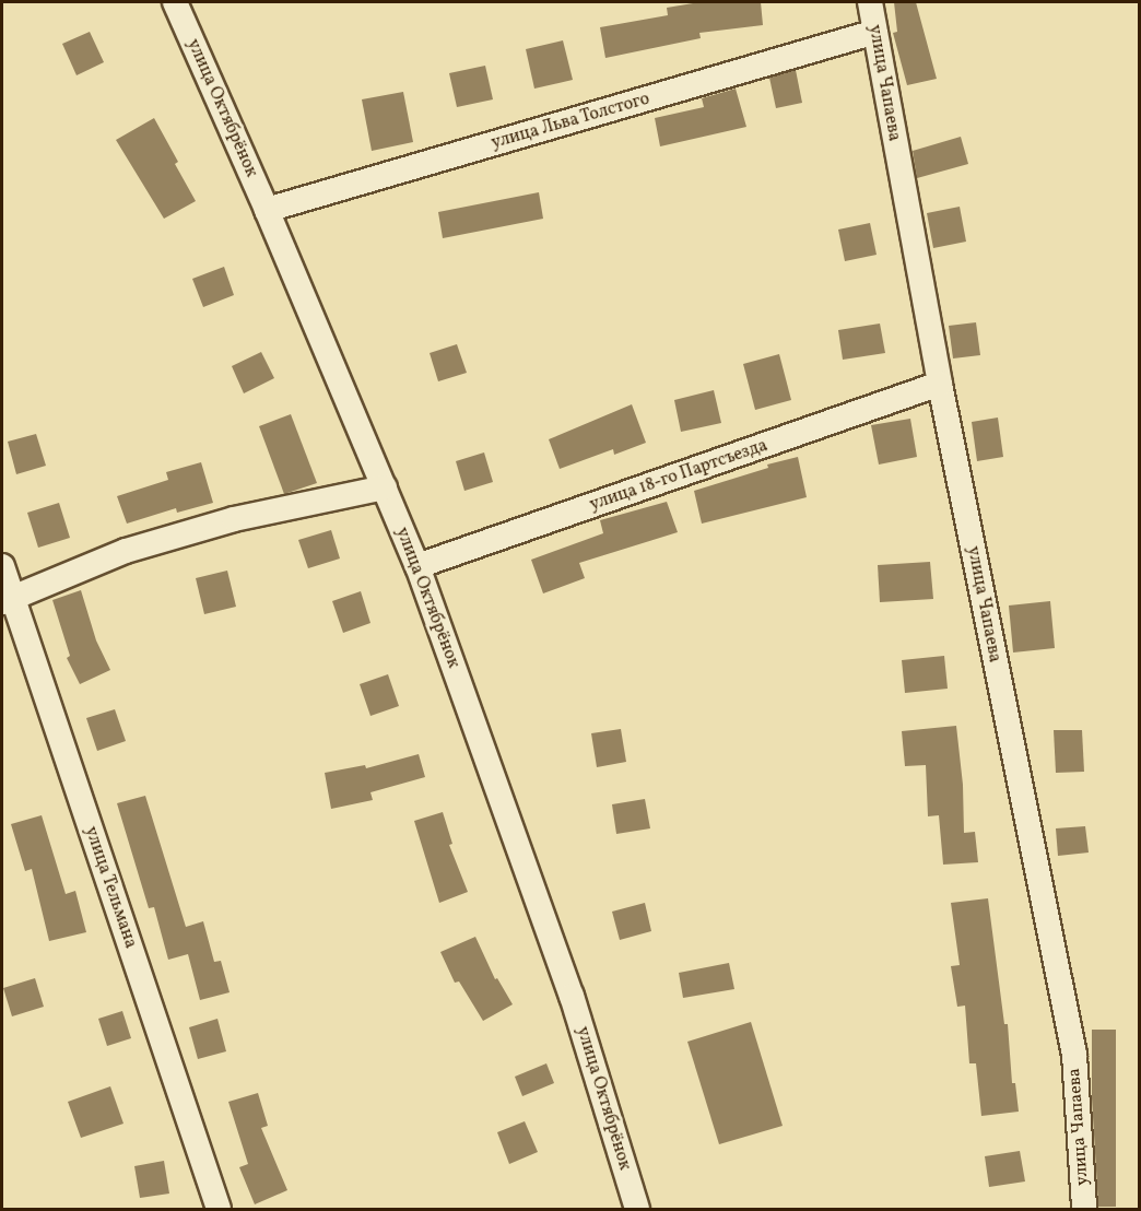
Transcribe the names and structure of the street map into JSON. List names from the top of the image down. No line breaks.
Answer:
{"streets":{"street":["улица Чапаева","улица Октябрёнок","улица Льва Толстого","улица 18-го Партсъезда","улица Тельмана"]},"crossings":[["улица Чапаева","улица Льва Толстого"],["улица Чапаева","улица 18-го Партсъезда"],["улица Октябрёнок","улица Льва Толстого"],["улица Октябрёнок","улица 18-го Партсъезда"]]}
